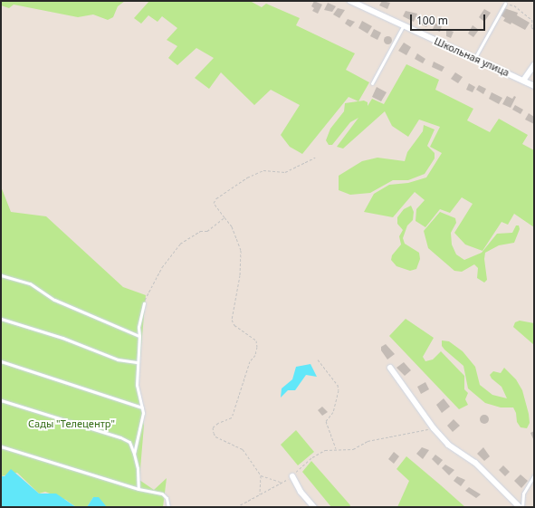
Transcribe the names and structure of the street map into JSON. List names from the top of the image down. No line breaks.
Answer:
{"streets":{"street":["Школьная улица"]},"parks":["Сады \"Телецентр\""],"scale_bar":"100 m"}
